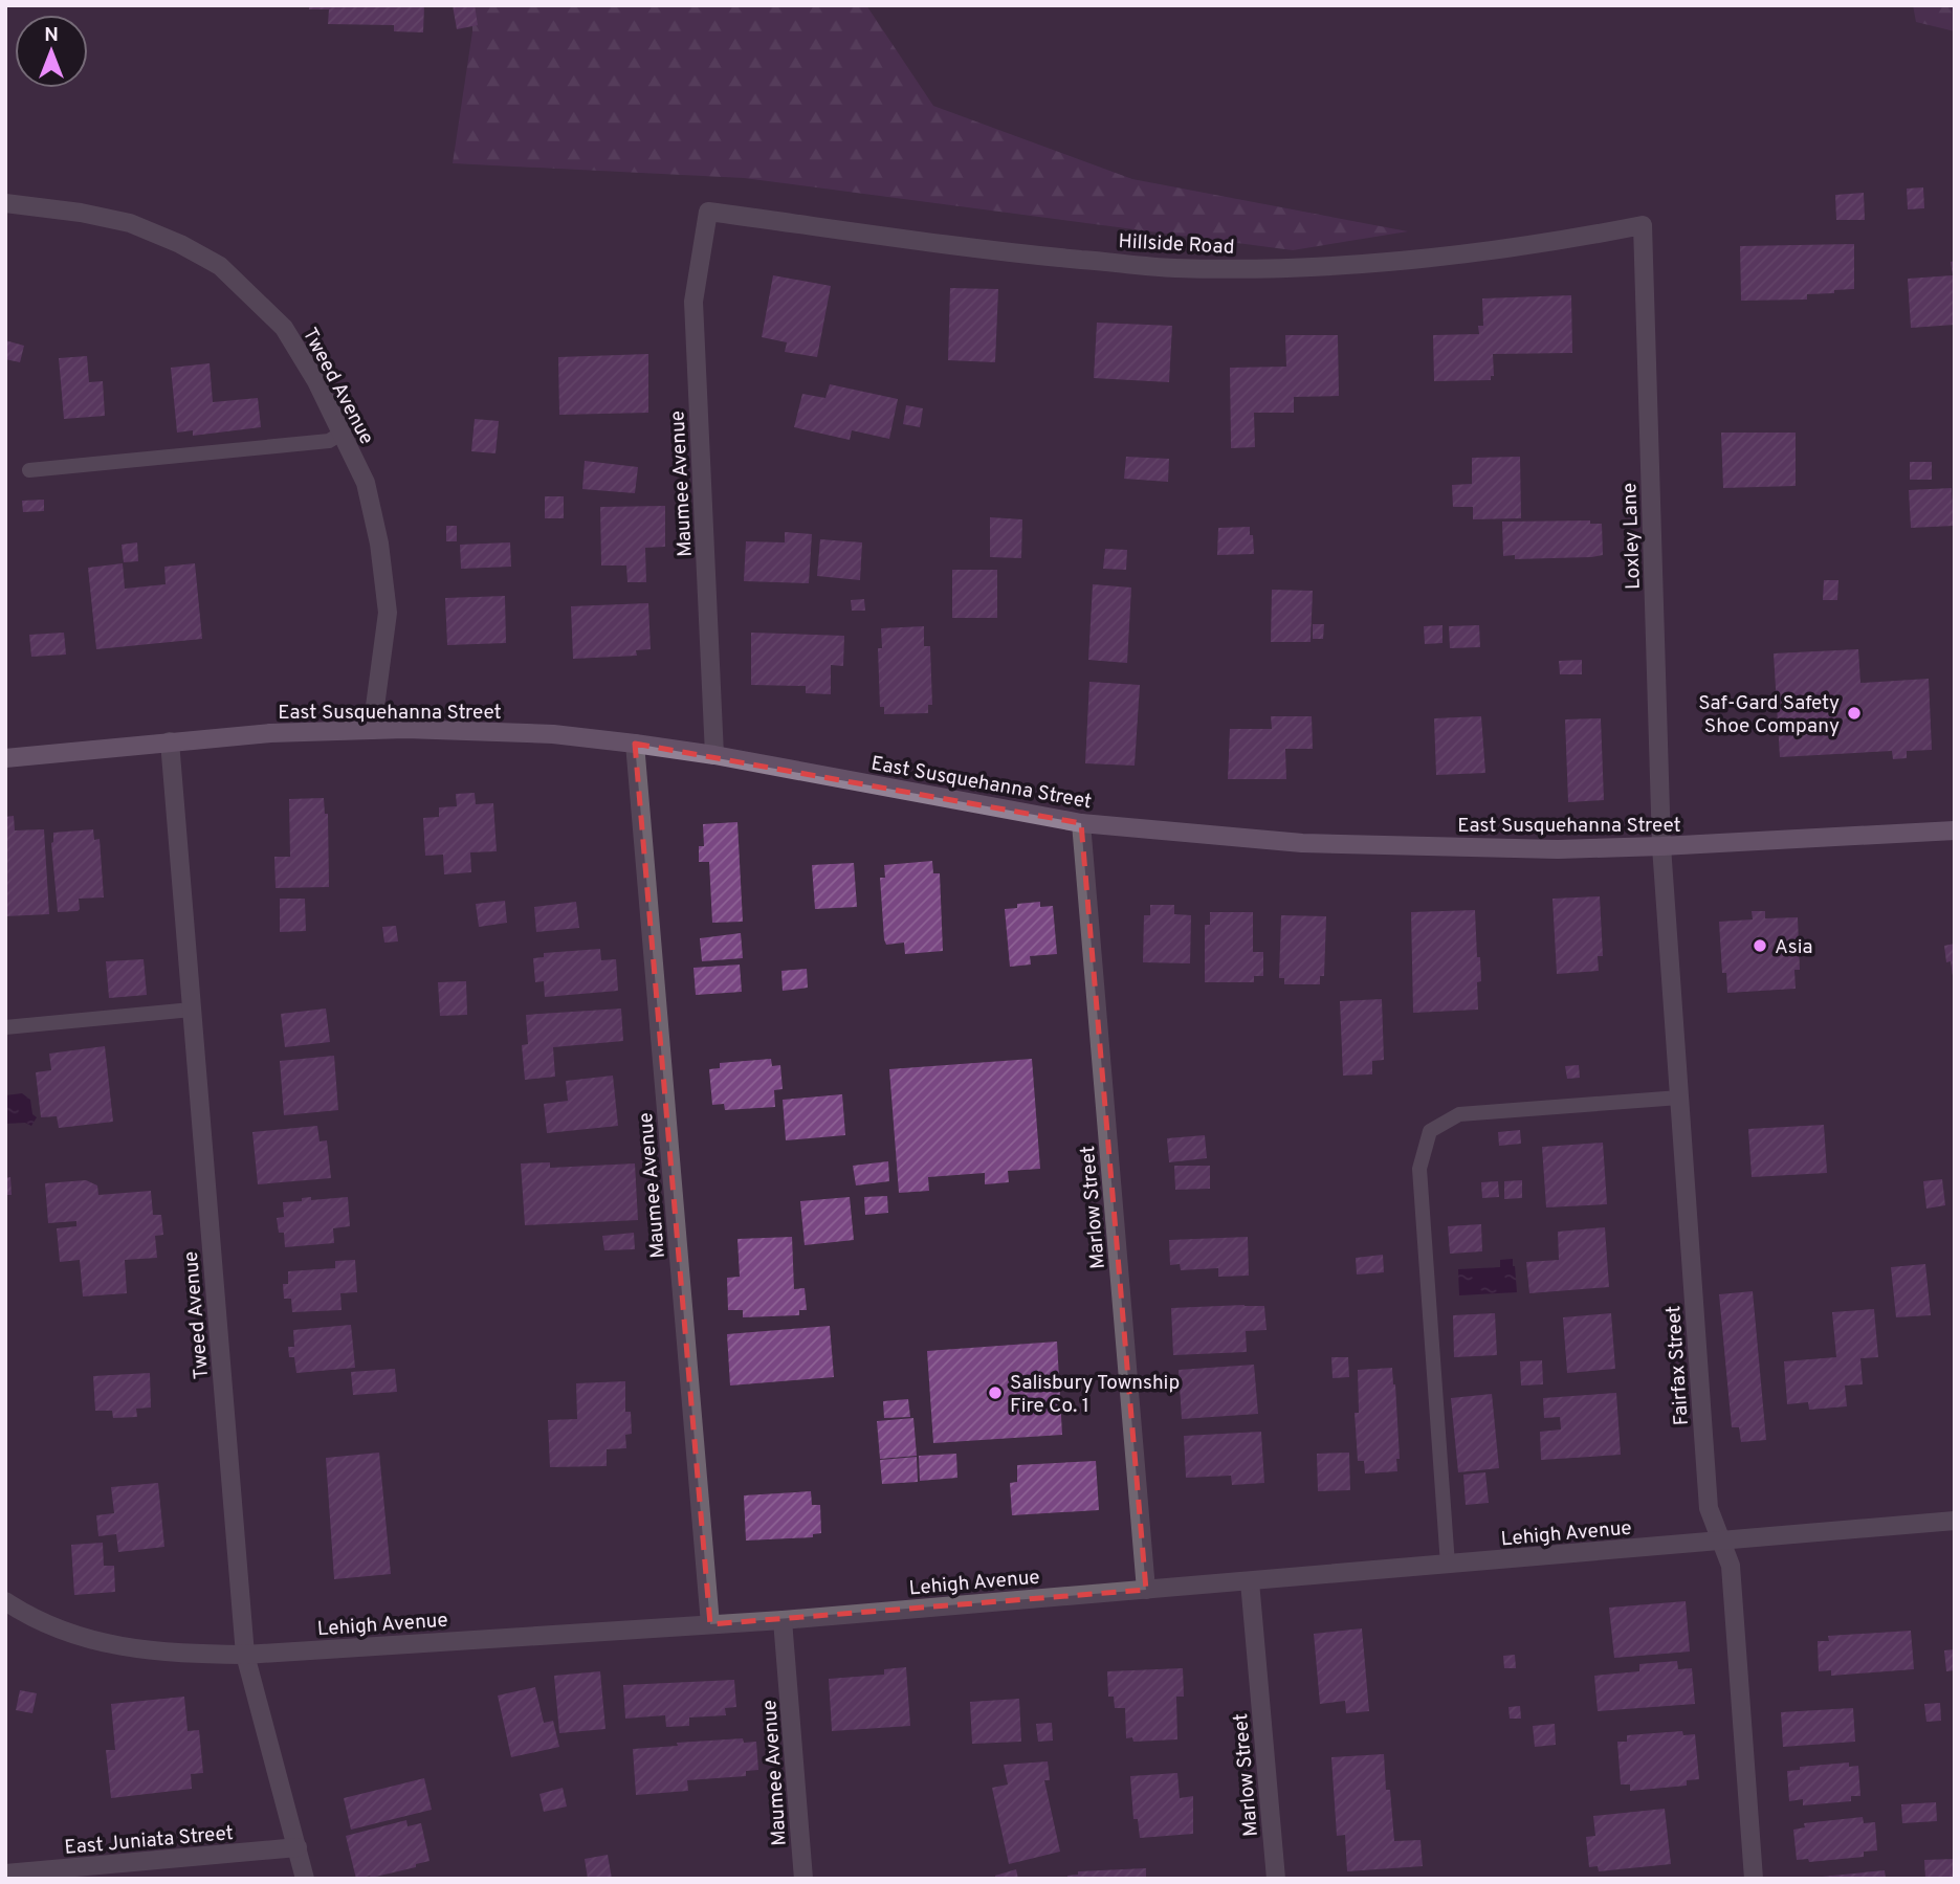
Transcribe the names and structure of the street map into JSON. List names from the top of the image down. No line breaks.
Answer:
{"streets":{"main road":["East Susquehanna Street"],"street":["Hillside Road","Tweed Avenue","Maumee Avenue","Loxley Lane","Marlow Street","Fairfax Street","Lehigh Avenue","East Juniata Street"]},"crossings":[["Hillside Road","Maumee Avenue"],["Hillside Road","Loxley Lane"],["Tweed Avenue","East Susquehanna Street"],["Tweed Avenue","Lehigh Avenue"],["Tweed Avenue","East Juniata Street"],["Maumee Avenue","East Susquehanna Street"],["Maumee Avenue","Lehigh Avenue"],["Loxley Lane","East Susquehanna Street"],["Loxley Lane","Fairfax Street"],["East Susquehanna Street","Marlow Street"],["East Susquehanna Street","Fairfax Street"],["Marlow Street","Lehigh Avenue"],["Fairfax Street","Lehigh Avenue"]],"places":["Saf-Gard Safety Shoe Company","Asia","Salisbury Township Fire Co. 1"],"north":"top"}
